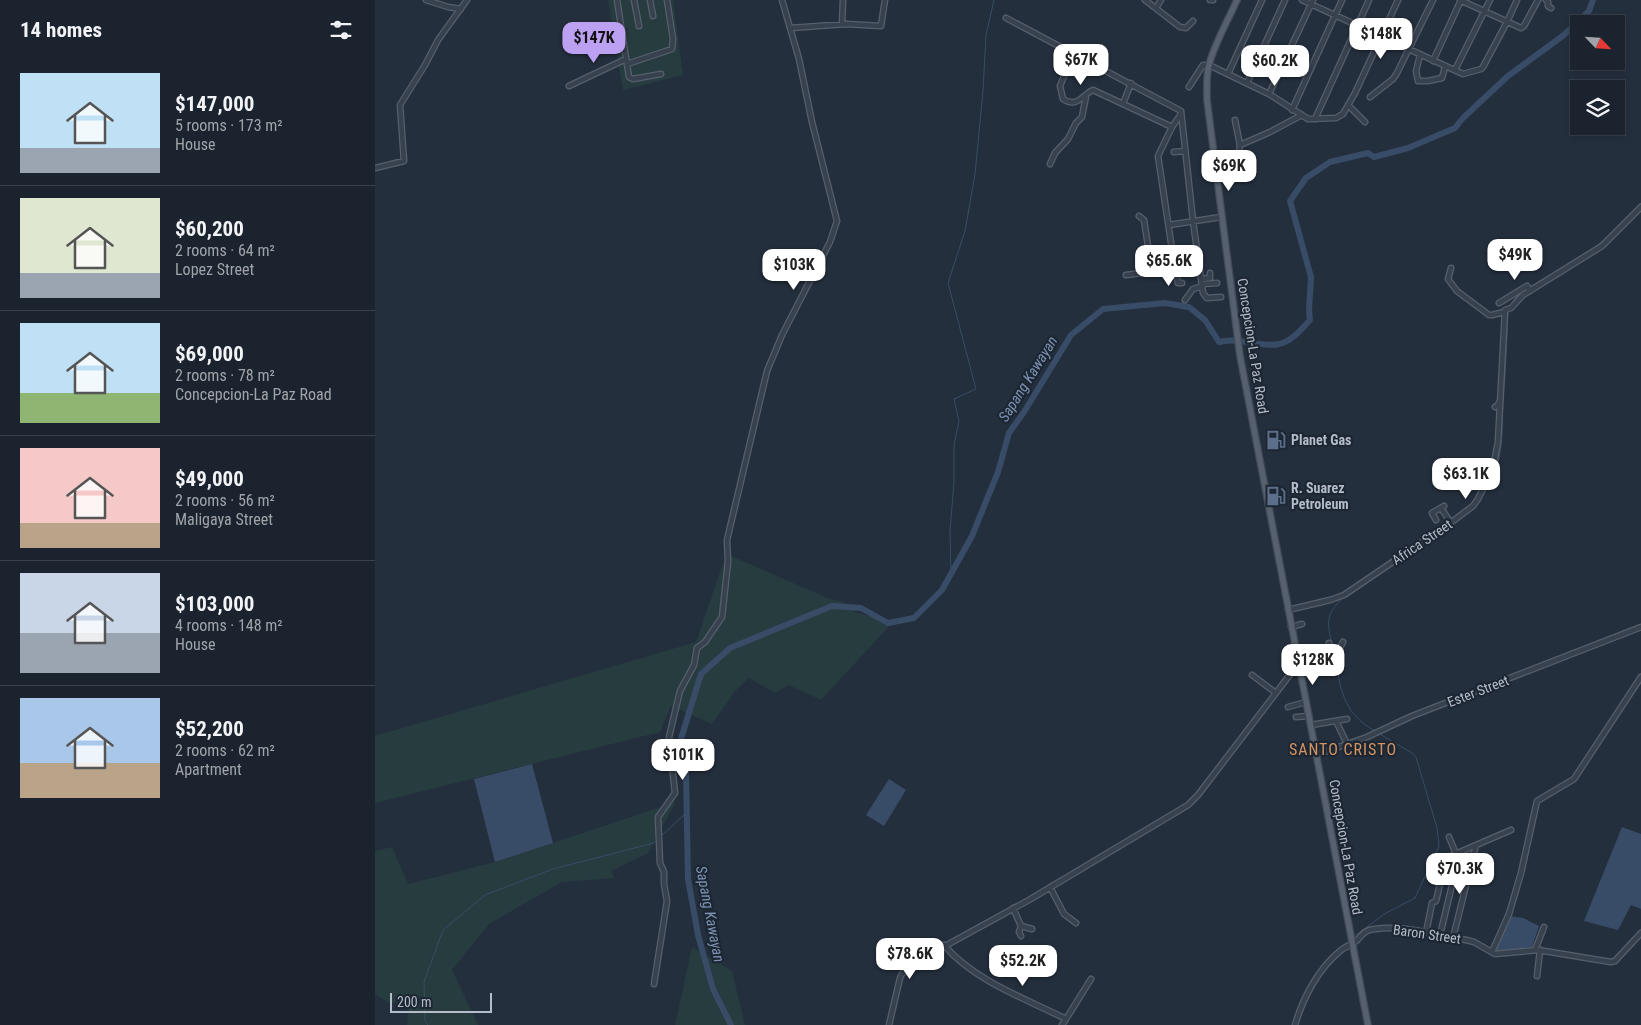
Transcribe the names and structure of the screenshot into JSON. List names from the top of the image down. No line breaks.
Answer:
{"streets":{"main road":["Concepcion-La Paz Road"],"street":["Africa Street","Ester Street","Baron Street"]},"crossings":[["Concepcion-La Paz Road","Africa Street"],["Concepcion-La Paz Road","Ester Street"],["Concepcion-La Paz Road","Baron Street"]],"districts":["SANTO CRISTO"],"water":["Sapang Kawayan"],"places":{"fuel station":["Planet Gas","R. Suarez Petroleum"]},"scale_bar":"200 m","north":"bottom right","page":{"heading":"14 homes","price":["$148K","$147K","$67K","$60.2K","$69K","$49K","$65.6K","$103K","$63.1K","$128K","$101K","$70.3K","$78.6K","$52.2K"],"list":[{"name":"$147,000","note":"5 rooms · 173 m² · House"},{"name":"$60,200","note":"2 rooms · 64 m² · Lopez Street"},{"name":"$69,000","note":"2 rooms · 78 m² · Concepcion-La Paz Road"},{"name":"$49,000","note":"2 rooms · 56 m² · Maligaya Street"},{"name":"$103,000","note":"4 rooms · 148 m² · House"},{"name":"$52,200","note":"2 rooms · 62 m² · Apartment"}],"scale":"200 m"}}
